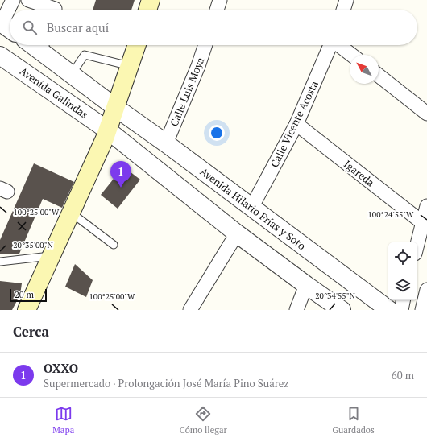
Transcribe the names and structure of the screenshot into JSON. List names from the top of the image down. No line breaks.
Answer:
{"streets":{"street":["Calle Luis Moya","Avenida Galindas","Calle Vicente Acosta","Igareda","Avenida Hilario Frías y Soto"]},"crossings":[["Calle Luis Moya","Avenida Hilario Frías y Soto"],["Calle Vicente Acosta","Igareda"],["Calle Vicente Acosta","Avenida Hilario Frías y Soto"]],"scale_bar":"20 m","north":"top left","page":{"search":"Buscar aquí","pins":"1","scale":"20 m","heading":"Cerca","list":[{"mark":"1","name":"OXXO","note":"Supermercado · Prolongación José María Pino Suárez","value":"60 m"}],"nav":["Mapa","Cómo llegar","Guardados"]},"coordinates":["100°25'00\"W","100°24'55\"W","20°35'00\"N","20°34'55\"N"]}
